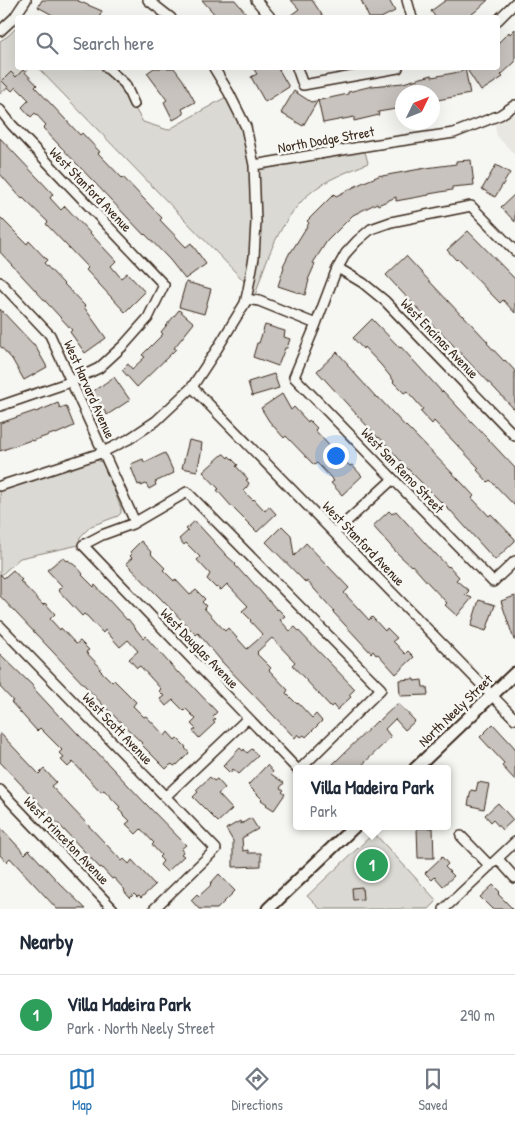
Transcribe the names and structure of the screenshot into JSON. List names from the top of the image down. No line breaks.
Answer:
{"streets":{"street":["North Dodge Street","West Stanford Avenue","West Encinas Avenue","West Harvard Avenue","West San Remo Street","West Douglas Avenue","North Neely Street","West Scott Avenue","West Princeton Avenue"]},"crossings":[["West Stanford Avenue","West Harvard Avenue"],["West Stanford Avenue","North Neely Street"],["West Harvard Avenue","West Douglas Avenue"]],"north":"top right","page":{"search":"Search here","popup":["Villa Madeira Park","Park"],"pins":"1","heading":"Nearby","list":[{"mark":"1","name":"Villa Madeira Park","note":"Park · North Neely Street","value":"290 m"}],"nav":["Map","Directions","Saved"]}}
